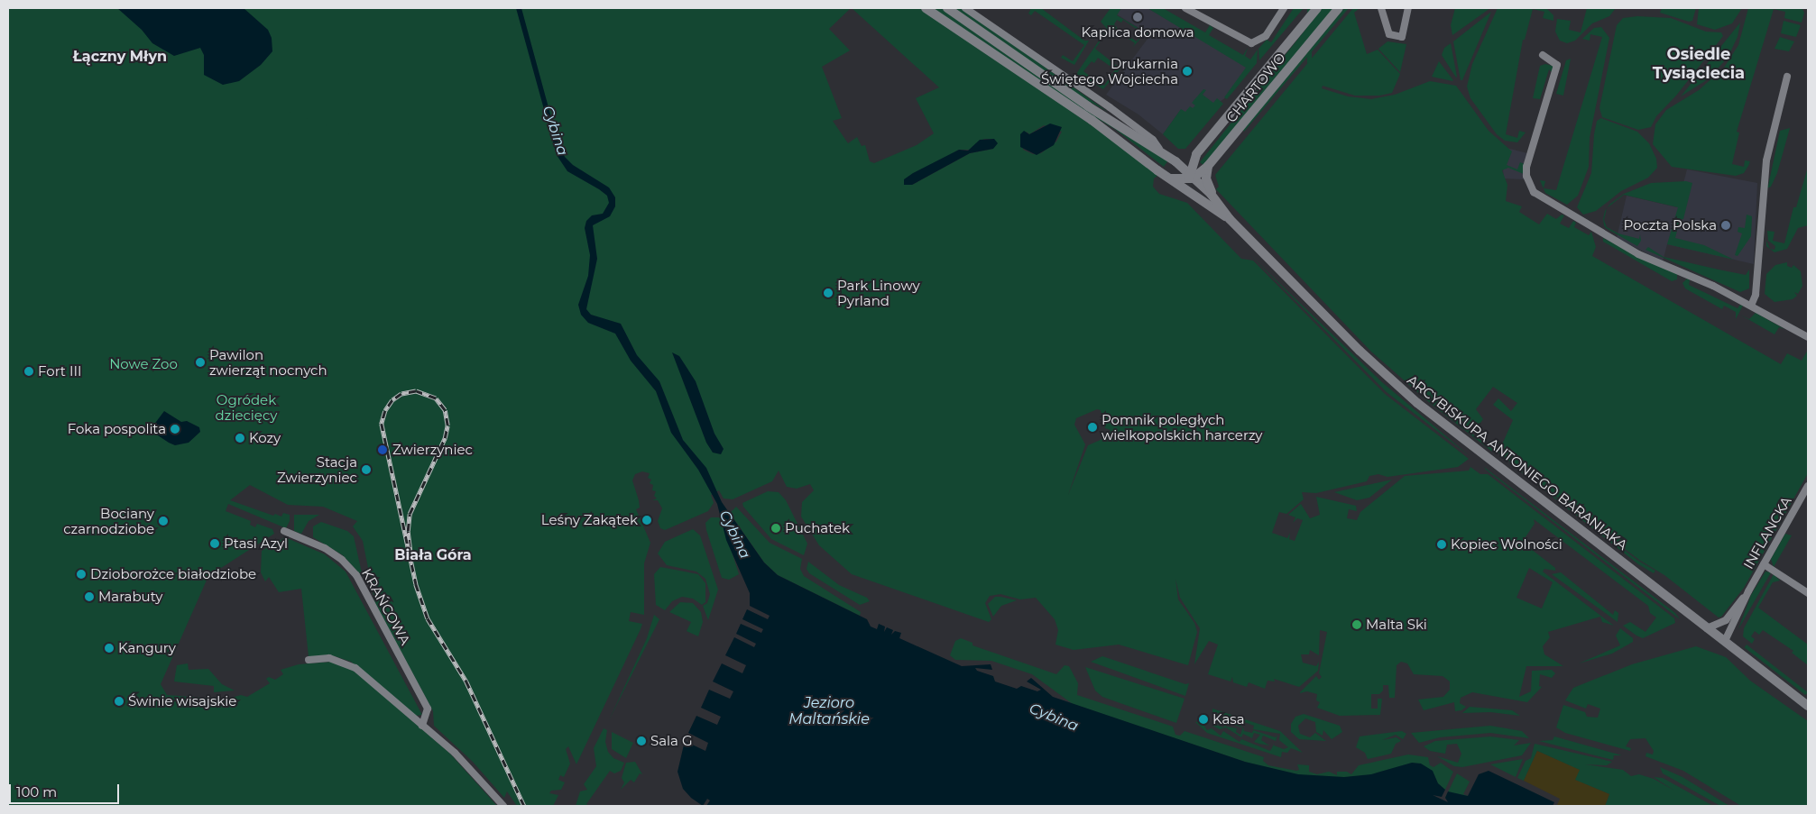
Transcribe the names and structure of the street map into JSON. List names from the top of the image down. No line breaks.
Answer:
{"streets":{"street":["CHARTOWO","ARCYBISKUPA ANTONIEGO BARANIAKA","INFLANCKA","KRAŃCOWA"]},"crossings":[["CHARTOWO","ARCYBISKUPA ANTONIEGO BARANIAKA"],["ARCYBISKUPA ANTONIEGO BARANIAKA","INFLANCKA"]],"districts":["Osiedle Tysiąclecia","Łączny Młyn","Biała Góra"],"water":["Cybina","Jezioro Maltańskie"],"parks":["Nowe Zoo","Ogródek dziecięcy"],"places":["Kaplica domowa","Drukarnia Świętego Wojciecha","Poczta Polska","Park Linowy Pyrland","Pawilon zwierząt nocnych","Fort III","Pomnik poległych wielkopolskich harcerzy","Foka pospolita","Kozy","Zwierzyniec","Stacja Zwierzyniec","Leśny Zakątek","Bociany czarnodziobe","Puchatek","Ptasi Azyl","Kopiec Wolności","Dzioborożce białodziobe","Marabuty","Malta Ski","Kangury","Świnie wisajskie","Kasa","Sala G"],"scale_bar":"100 m"}
